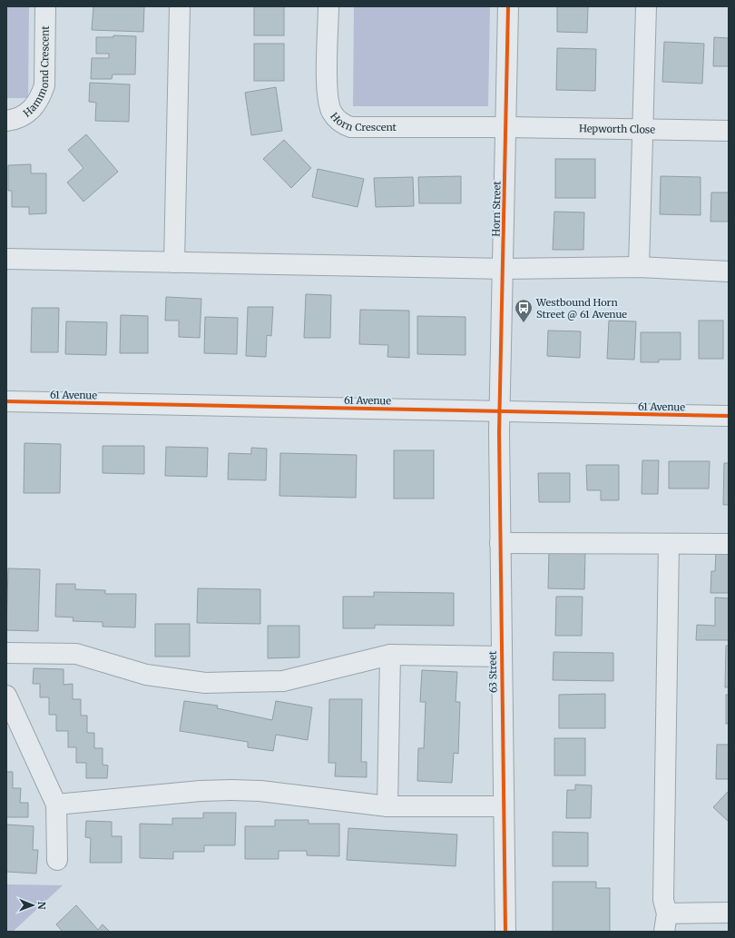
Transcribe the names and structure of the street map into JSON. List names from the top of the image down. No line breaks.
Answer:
{"streets":{"street":["Hammond Crescent","Horn Crescent","Hepworth Close","Horn Street","61 Avenue","63 Street"]},"crossings":[["Horn Crescent","Hepworth Close"],["Horn Crescent","Horn Street"],["Hepworth Close","Horn Street"],["Horn Street","61 Avenue"],["Horn Street","63 Street"],["61 Avenue","63 Street"]],"places":{"bus stop":["Westbound Horn Street @ 61 Avenue"]},"north":"right"}
